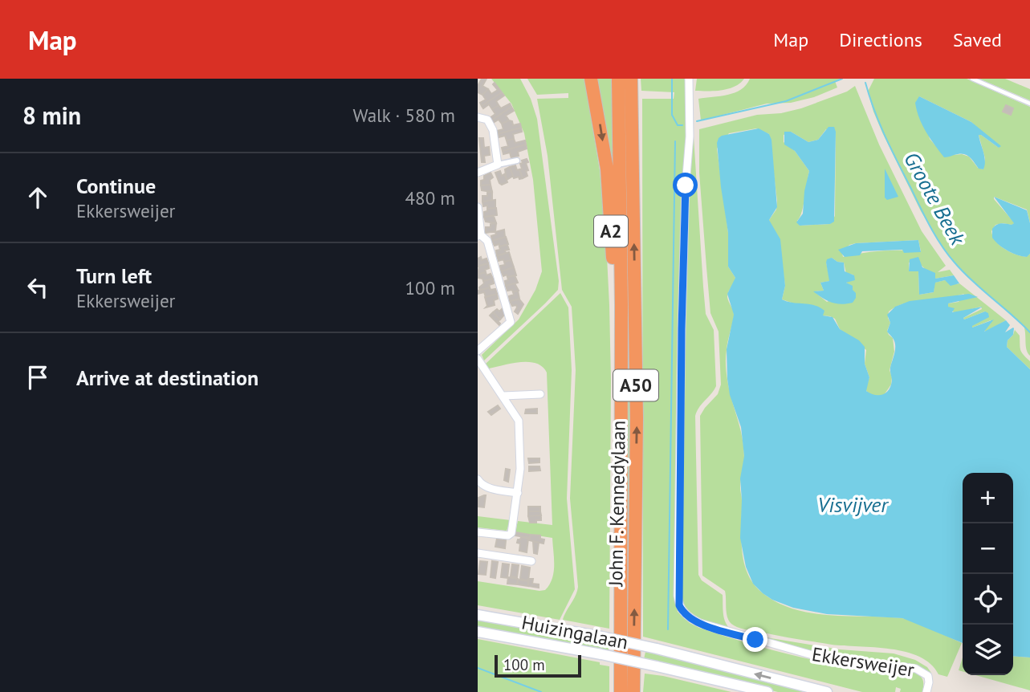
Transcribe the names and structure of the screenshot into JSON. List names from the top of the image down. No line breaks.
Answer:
{"streets":{"highway":["A2","A50","John F. Kennedylaan"],"main road":["Huizingalaan"],"street":["Ekkersweijer"]},"crossings":[["A2","John F. Kennedylaan"]],"water":["Groote Beek","Visvijver"],"scale_bar":"100 m","page":{"header":"Map","nav":["Map","Directions","Saved"],"heading":["8 min","Walk · 580 m"],"list":[["Continue","Ekkersweijer","480 m"],["Turn left","Ekkersweijer","100 m"],"Arrive at destination"],"map_buttons":["+","−"],"scale":"100 m"}}
